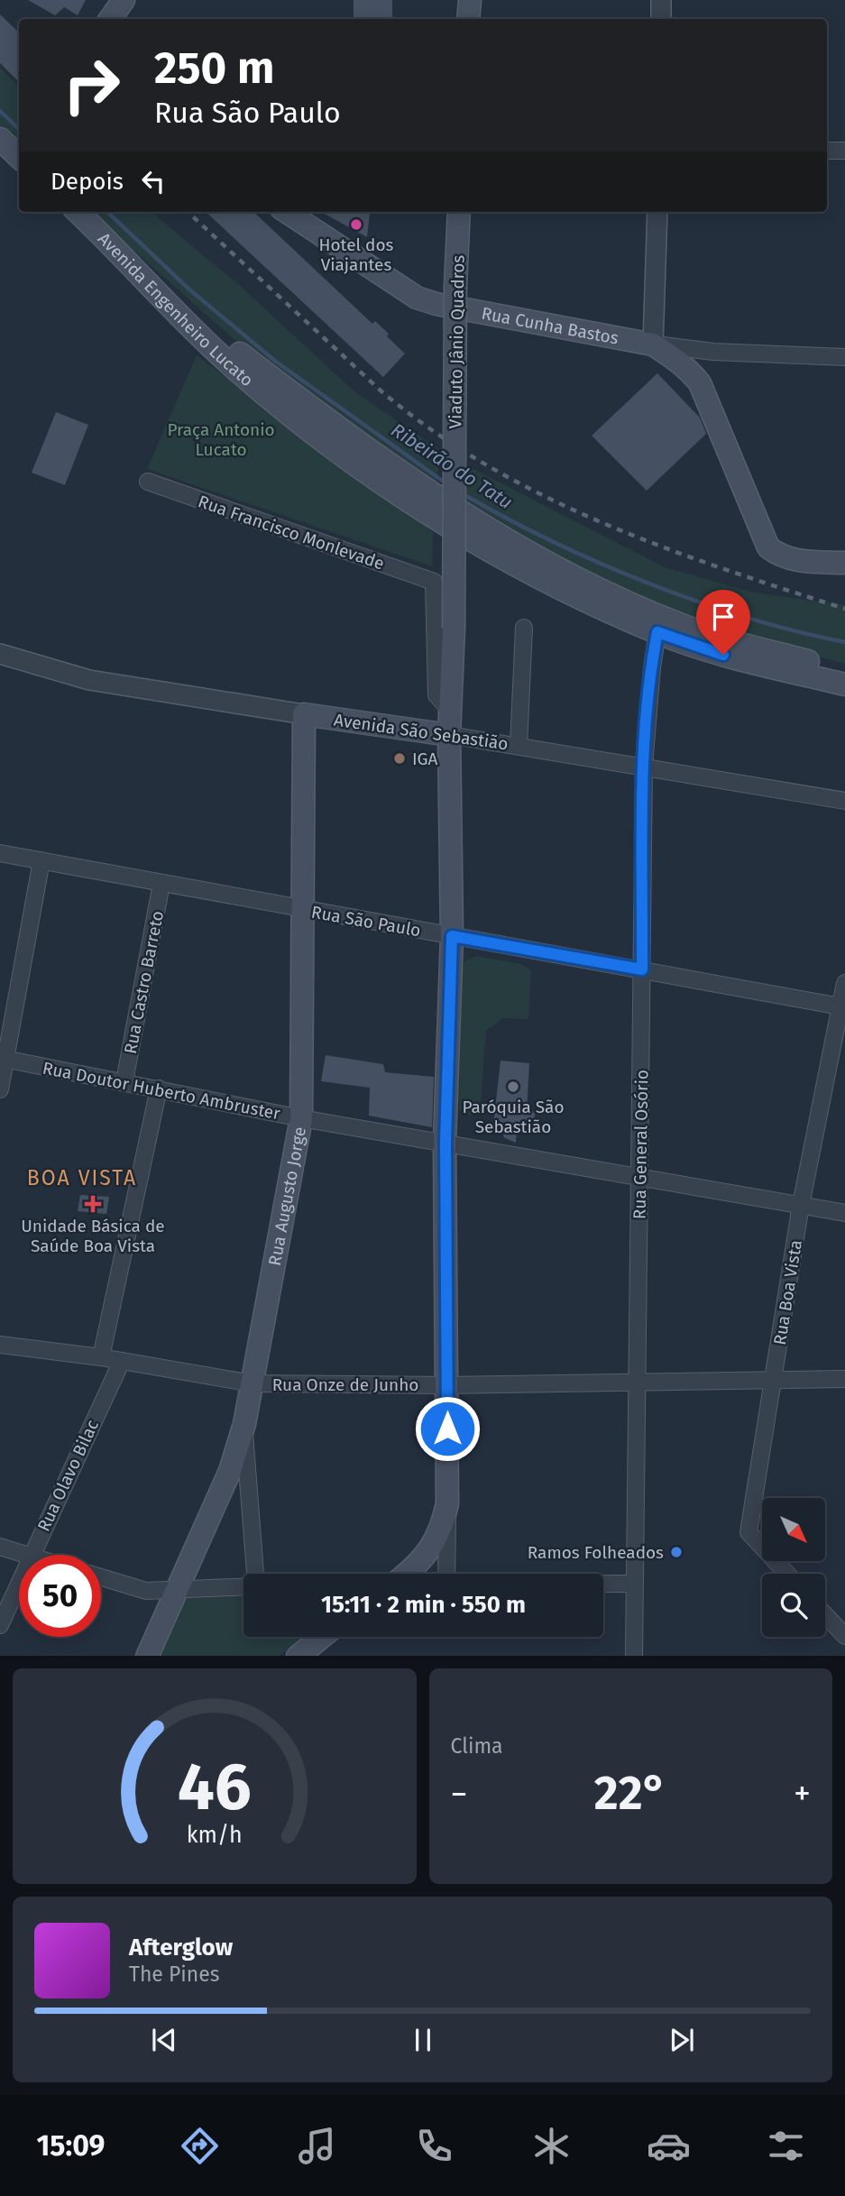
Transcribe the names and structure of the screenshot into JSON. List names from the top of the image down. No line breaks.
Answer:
{"streets":{"main road":["Avenida Engenheiro Lucato","Rua Cunha Bastos","Viaduto Jânio Quadros","Avenida São Sebastião","Rua Augusto Jorge"],"street":["Rua Francisco Monlevade","Rua São Paulo","Rua Castro Barreto","Rua Doutor Huberto Ambruster","Rua General Osório","Rua Boa Vista","Rua Onze de Junho","Rua Olavo Bilac"]},"crossings":[["Avenida Engenheiro Lucato","Rua General Osório"],["Viaduto Jânio Quadros","Rua Francisco Monlevade"],["Viaduto Jânio Quadros","Avenida São Sebastião"],["Viaduto Jânio Quadros","Rua São Paulo"],["Viaduto Jânio Quadros","Rua Doutor Huberto Ambruster"],["Viaduto Jânio Quadros","Rua Onze de Junho"],["Avenida São Sebastião","Rua General Osório"],["Avenida São Sebastião","Rua Augusto Jorge"],["Rua São Paulo","Rua Castro Barreto"],["Rua São Paulo","Rua General Osório"],["Rua São Paulo","Rua Augusto Jorge"],["Rua São Paulo","Rua Boa Vista"],["Rua Castro Barreto","Rua Doutor Huberto Ambruster"],["Rua Doutor Huberto Ambruster","Rua General Osório"],["Rua Doutor Huberto Ambruster","Rua Augusto Jorge"],["Rua Doutor Huberto Ambruster","Rua Boa Vista"],["Rua General Osório","Rua Onze de Junho"],["Rua Augusto Jorge","Rua Onze de Junho"],["Rua Boa Vista","Rua Onze de Junho"],["Rua Onze de Junho","Rua Olavo Bilac"]],"districts":["BOA VISTA"],"water":["Ribeirão do Tatu"],"parks":["Praça Antonio Lucato"],"places":{"other":["Hotel dos Viajantes","IGA","Paróquia São Sebastião","Ramos Folheados"],"health":["Unidade Básica de Saúde Boa Vista"]},"north":"bottom right","page":{"turn":["250 m","Rua São Paulo"],"then":"Depois","limit":"50","trip":"15:11 · 2 min · 550 m","tile":"Clima","heat":["−","22°","+"],"song":["Afterglow","The Pines"],"tabs":"15:09","gauge":["46","km/h"]}}
